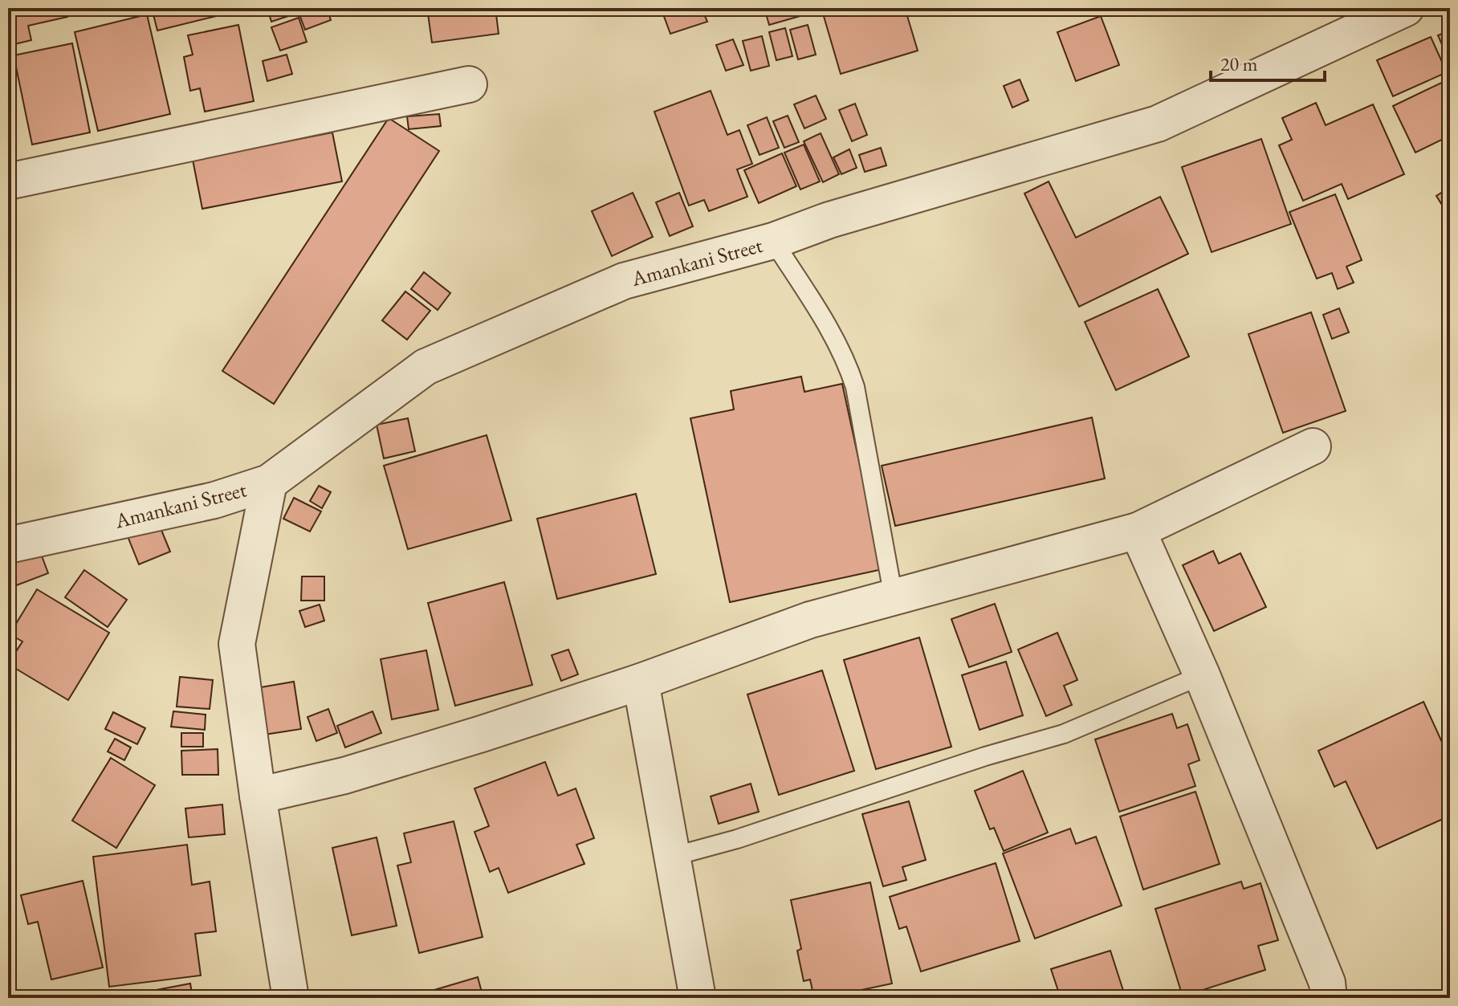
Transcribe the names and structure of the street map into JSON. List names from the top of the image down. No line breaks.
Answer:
{"streets":{"street":["Amankani Street"]},"scale_bar":"20 m"}
